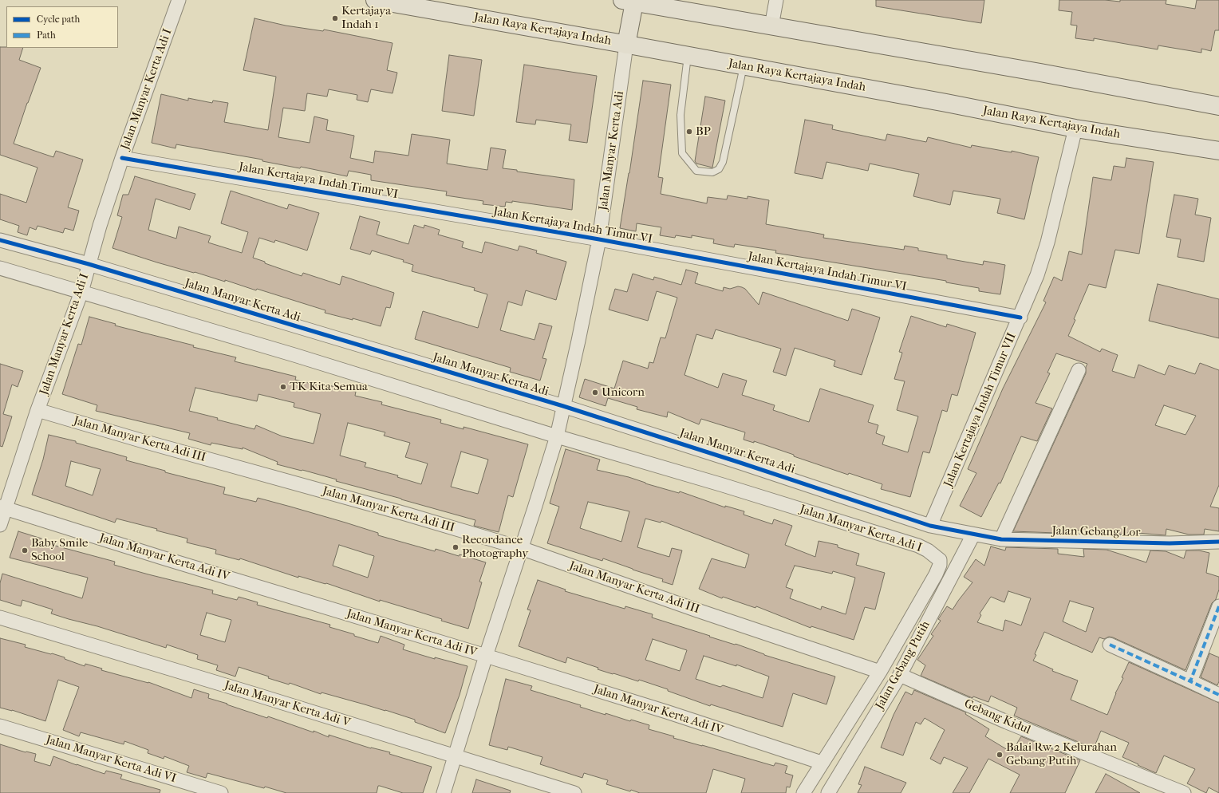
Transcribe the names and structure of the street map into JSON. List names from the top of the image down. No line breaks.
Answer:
{"streets":{"main road":["Jalan Raya Kertajaya Indah"],"street":["Jalan Manyar Kerta Adi I","Jalan Manyar Kerta Adi","Jalan Kertajaya Indah Timur VI","Jalan Kertajaya Indah Timur VII","Jalan Manyar Kerta Adi III","Jalan Gebang Lor","Jalan Manyar Kerta Adi IV","Jalan Gebang Putih","Jalan Manyar Kerta Adi V","Gebang Kidul","Jalan Manyar Kerta Adi VI"]},"crossings":[["Jalan Raya Kertajaya Indah","Jalan Manyar Kerta Adi"],["Jalan Raya Kertajaya Indah","Jalan Kertajaya Indah Timur VII"],["Jalan Manyar Kerta Adi I","Jalan Manyar Kerta Adi"],["Jalan Manyar Kerta Adi I","Jalan Kertajaya Indah Timur VI"],["Jalan Manyar Kerta Adi I","Jalan Manyar Kerta Adi III"],["Jalan Manyar Kerta Adi I","Jalan Manyar Kerta Adi IV"],["Jalan Manyar Kerta Adi","Jalan Kertajaya Indah Timur VI"],["Jalan Manyar Kerta Adi","Jalan Kertajaya Indah Timur VII"],["Jalan Manyar Kerta Adi","Jalan Manyar Kerta Adi III"],["Jalan Manyar Kerta Adi","Jalan Gebang Lor"],["Jalan Manyar Kerta Adi","Jalan Manyar Kerta Adi IV"],["Jalan Manyar Kerta Adi","Jalan Gebang Putih"],["Jalan Manyar Kerta Adi","Jalan Manyar Kerta Adi V"],["Jalan Kertajaya Indah Timur VI","Jalan Kertajaya Indah Timur VII"],["Jalan Gebang Lor","Jalan Gebang Putih"],["Jalan Gebang Putih","Gebang Kidul"]],"places":["Kertajaya Indah 1","BP","TK Kita Semua","Unicorn","Recordance Photography","Baby Smile School","Balai Rw 2 Kelurahan Gebang Putih"],"legend":["Cycle path","Path"]}
